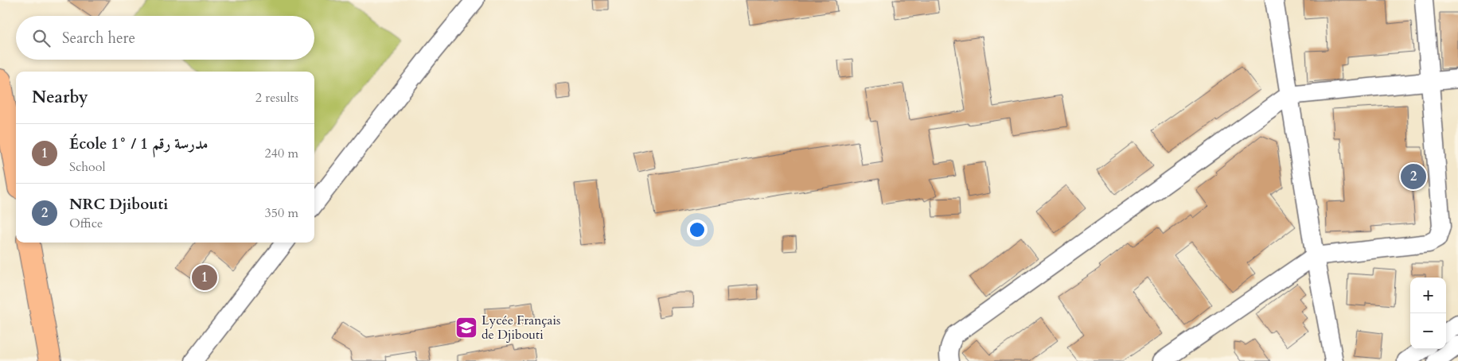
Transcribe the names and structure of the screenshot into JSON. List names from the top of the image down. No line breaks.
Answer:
{"places":{"school or university":["Lycée Français de Djibouti"]},"page":{"search":"Search here","heading":["Nearby","2 results"],"list":[{"mark":"1","name":"École 1° / مدرسة رقم 1","note":"School","value":"240 m"},{"mark":"2","name":"NRC Djibouti","note":"Office","value":"350 m"}],"pins":["2","1"],"map_buttons":["+","−"]}}
